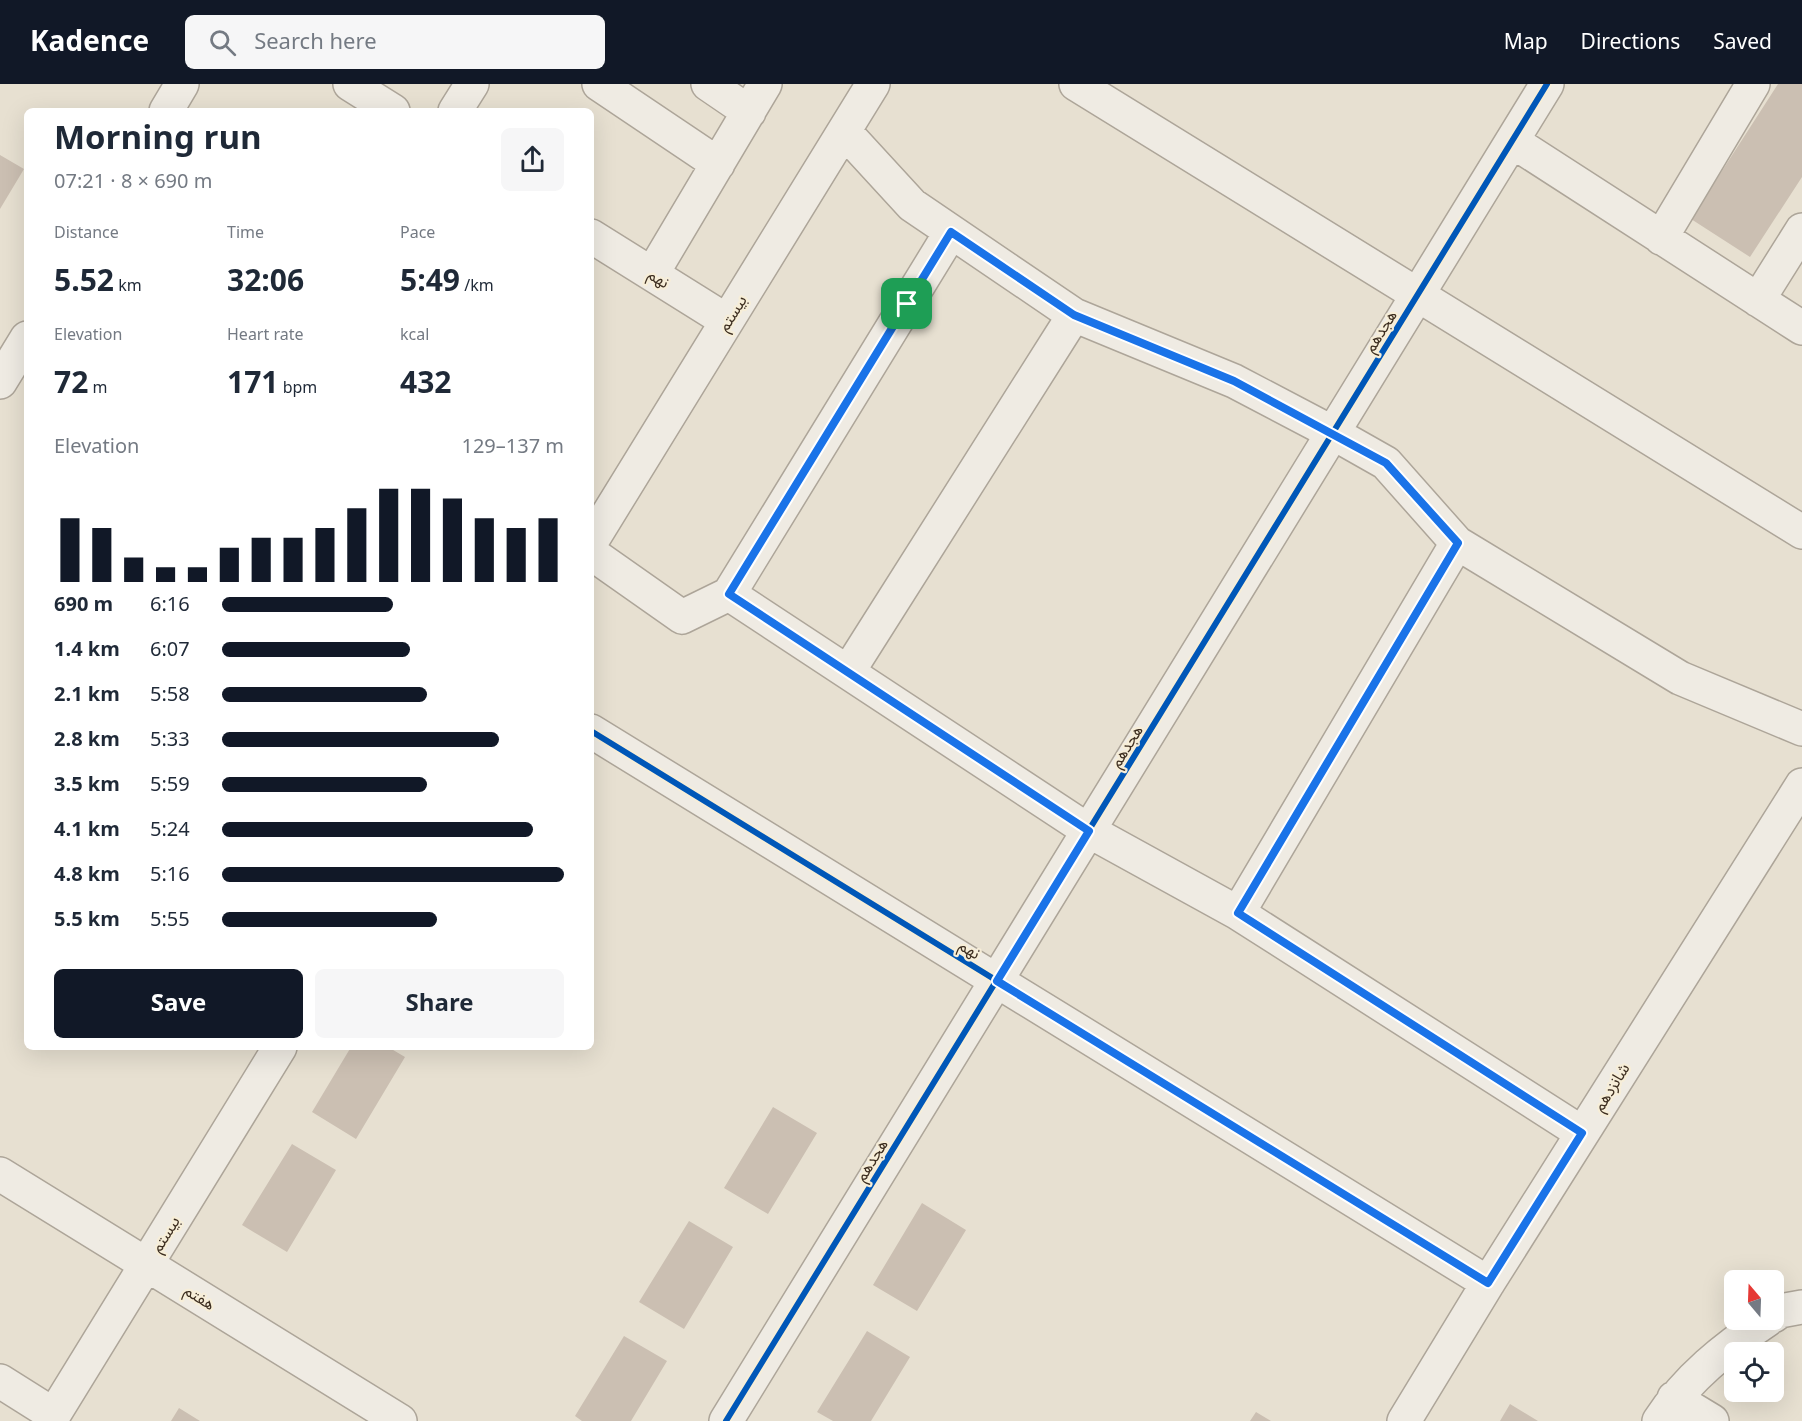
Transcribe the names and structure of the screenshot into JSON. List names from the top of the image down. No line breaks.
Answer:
{"streets":{"street":["نهم","بیستم","هجدهم","شانزدهم","هفتم"]},"crossings":[["نهم","بیستم"],["نهم","هجدهم"],["نهم","شانزدهم"],["بیستم","هفتم"]],"north":"top","page":{"header":"Kadence","search":"Search here","nav":["Map","Directions","Saved"],"heading":["Morning run","07:21 · 8 × 690 m"],"stats":[["Distance","5.52 km"],["Time","32:06"],["Pace","5:49 /km"],["Elevation","72 m"],["Heart rate","171 bpm"],["kcal","432"]],"chart":["Elevation","129–137 m"],"list":[{"name":"690 m","note":"6:16"},{"name":"1.4 km","note":"6:07"},{"name":"2.1 km","note":"5:58"},{"name":"2.8 km","note":"5:33"},{"name":"3.5 km","note":"5:59"},{"name":"4.1 km","note":"5:24"},{"name":"4.8 km","note":"5:16"},{"name":"5.5 km","note":"5:55"}],"buttons":["Save","Share"]}}
